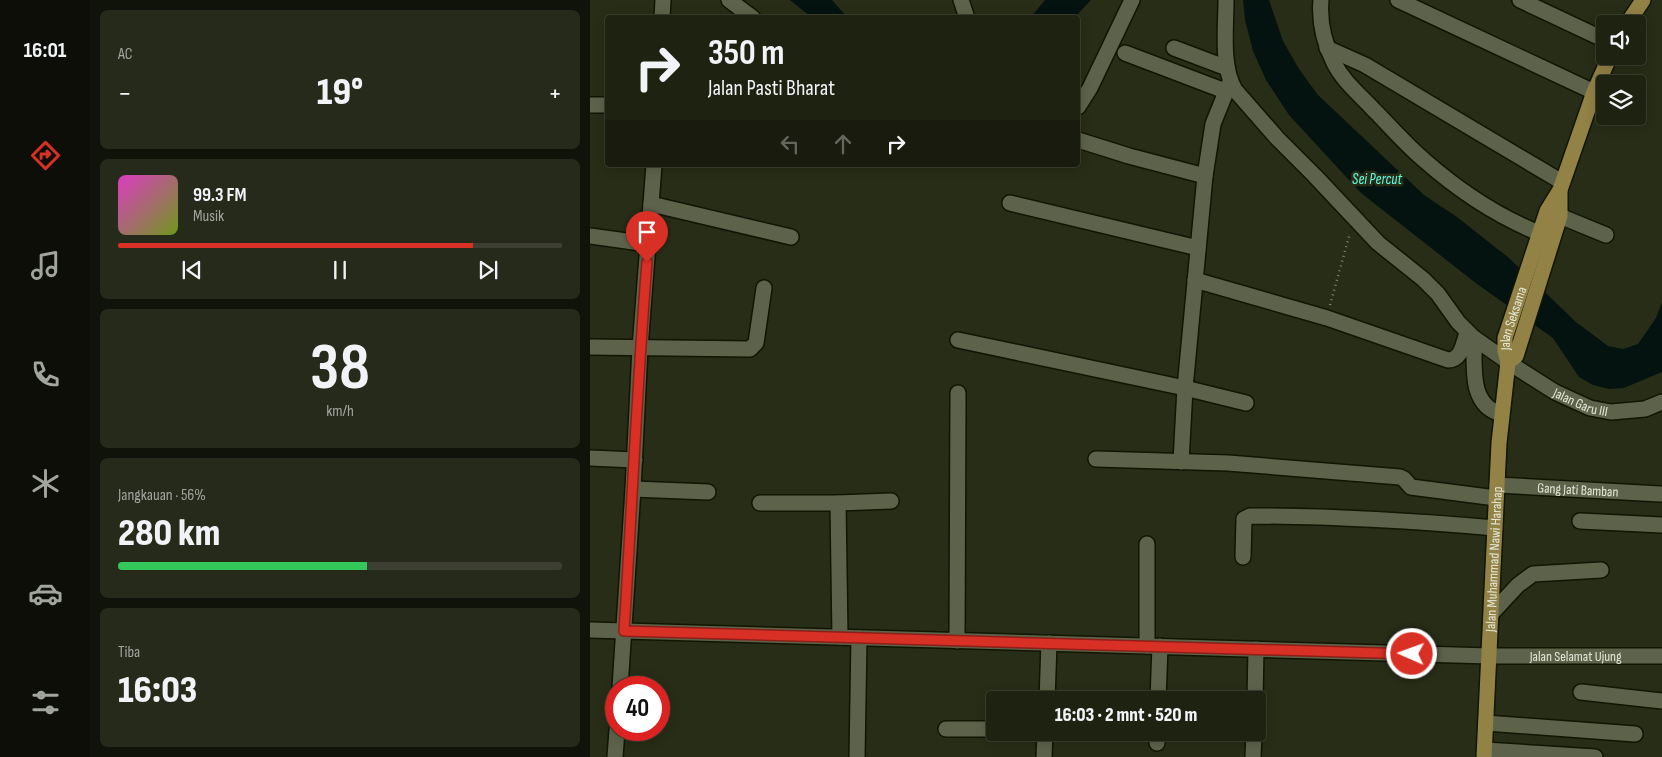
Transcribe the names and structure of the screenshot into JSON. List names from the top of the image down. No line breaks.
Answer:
{"streets":{"main road":["Jalan Seksama","Jalan Muhammad Nawi Harahap"],"street":["Jalan Garu III","Gang Jati Bamban","Jalan Selamat Ujung"]},"crossings":[["Jalan Seksama","Jalan Garu III"],["Jalan Seksama","Jalan Muhammad Nawi Harahap"],["Jalan Garu III","Jalan Muhammad Nawi Harahap"],["Gang Jati Bamban","Jalan Muhammad Nawi Harahap"],["Jalan Muhammad Nawi Harahap","Jalan Selamat Ujung"]],"water":["Sei Percut"],"page":{"tabs":"16:01","tile":["AC",["38","km/h"],["Jangkauan · 56%","280 km"],["Tiba","16:03"]],"turn":["350 m","Jalan Pasti Bharat"],"heat":["−","19°","+"],"song":["99.3 FM","Musik"],"limit":"40","trip":"16:03 · 2 mnt · 520 m"}}
